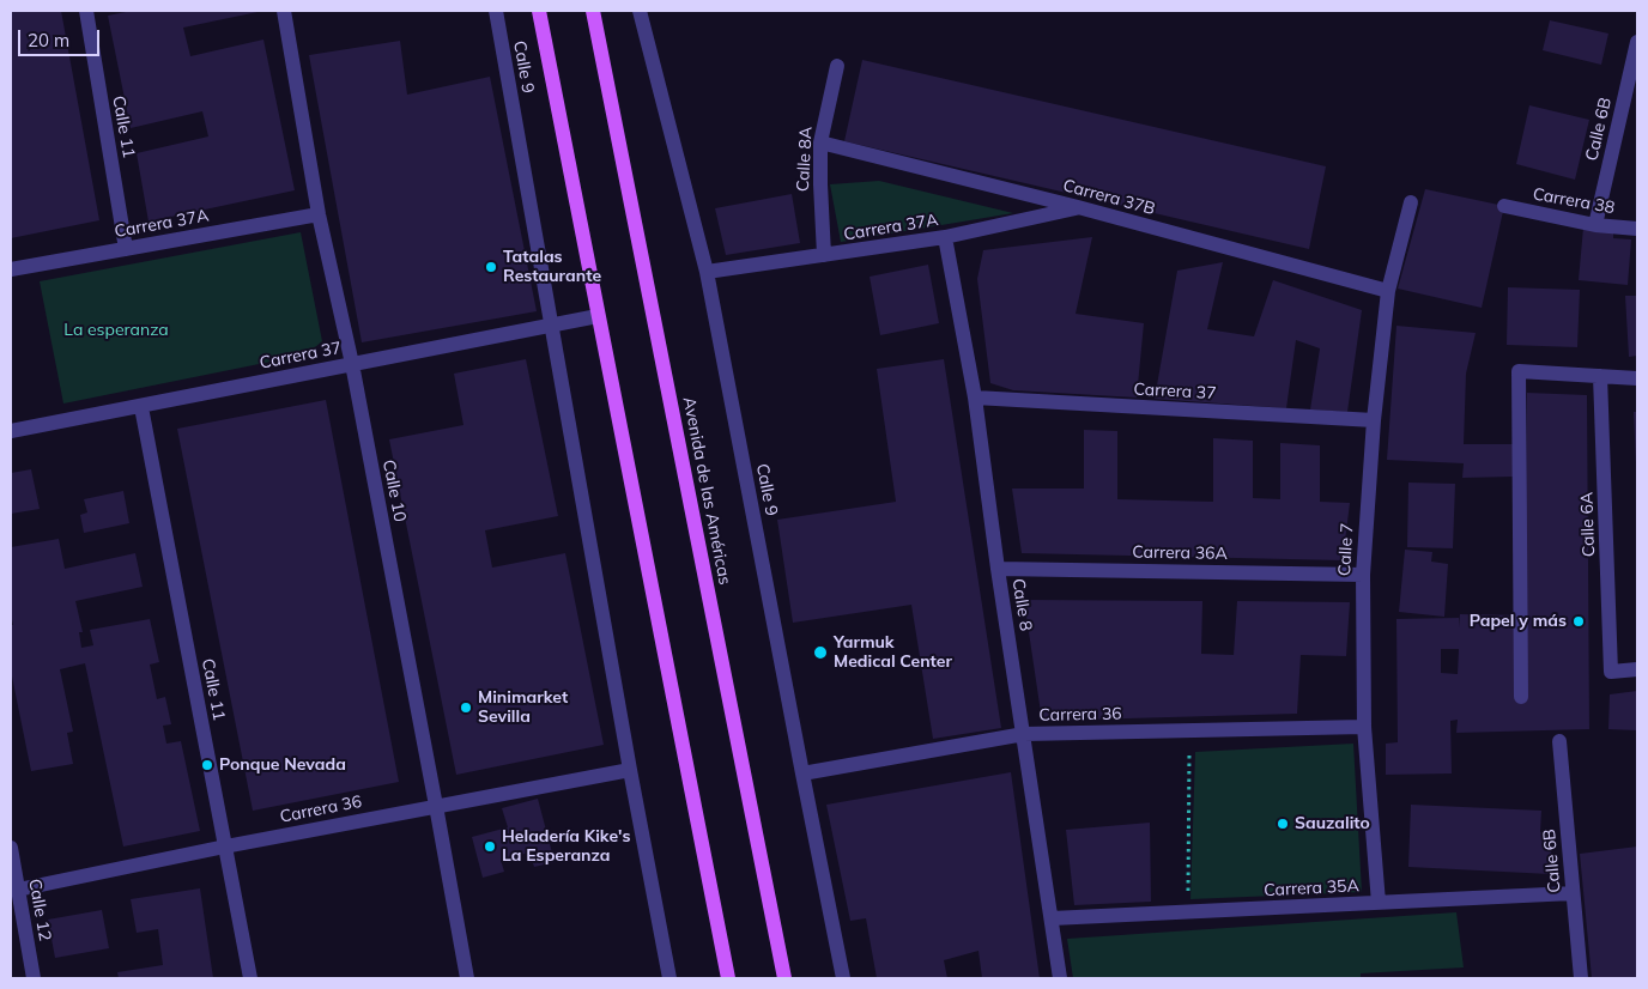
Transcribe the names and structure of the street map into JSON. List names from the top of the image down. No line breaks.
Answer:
{"streets":{"main road":["Avenida de las Américas"],"street":["Calle 9","Calle 11","Calle 6B","Calle 8A","Carrera 37B","Carrera 38","Carrera 37A","Carrera 37","Calle 10","Calle 6A","Calle 7","Carrera 36A","Calle 8","Carrera 36","Carrera 35A","Calle 12"]},"crossings":[["Calle 9","Carrera 37A"],["Calle 9","Carrera 37"],["Calle 9","Carrera 36"],["Calle 11","Carrera 37A"],["Calle 11","Carrera 37"],["Calle 11","Carrera 36"],["Calle 6B","Carrera 38"],["Calle 6B","Carrera 35A"],["Calle 8A","Carrera 37B"],["Calle 8A","Carrera 37A"],["Carrera 37B","Carrera 37A"],["Carrera 37B","Calle 7"],["Carrera 37A","Calle 10"],["Carrera 37A","Calle 8"],["Carrera 37","Calle 10"],["Carrera 37","Calle 7"],["Carrera 37","Calle 8"],["Calle 10","Carrera 36"],["Calle 7","Carrera 36A"],["Calle 7","Carrera 36"],["Calle 7","Carrera 35A"],["Carrera 36A","Calle 8"],["Calle 8","Carrera 36"],["Calle 8","Carrera 35A"],["Carrera 36","Calle 12"]],"parks":["La esperanza"],"places":["Tatalas Restaurante","Papel y más","Yarmuk Medical Center","Minimarket Sevilla","Ponque Nevada","Sauzalito","Heladería Kike's La Esperanza"],"scale_bar":"20 m"}
